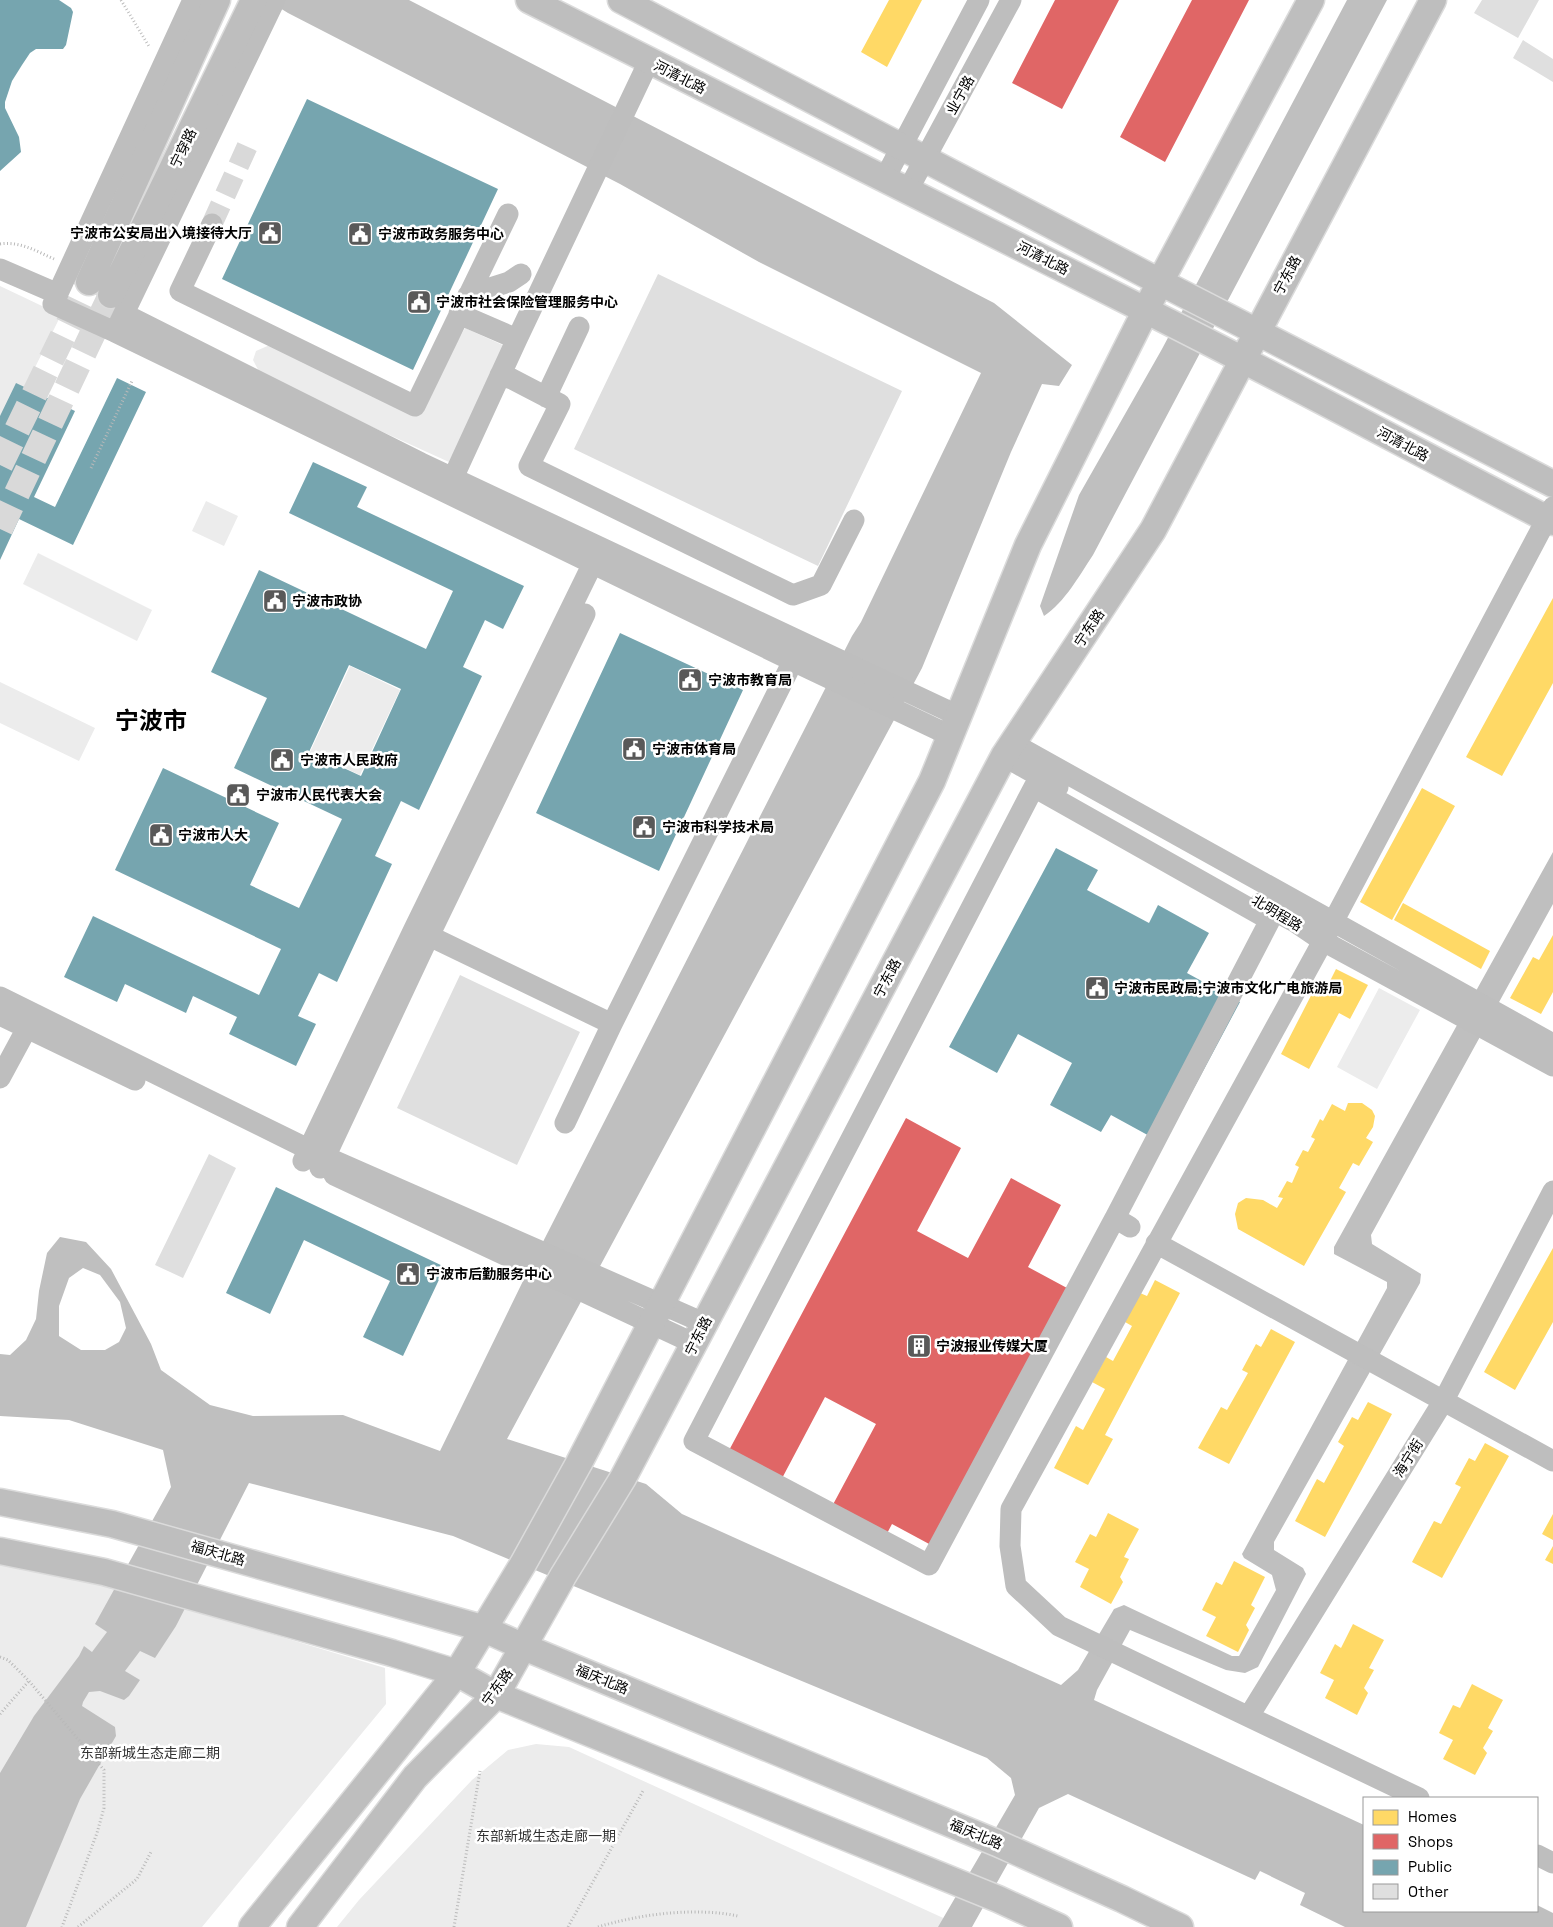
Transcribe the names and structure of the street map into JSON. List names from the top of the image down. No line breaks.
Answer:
{"streets":{"main road":["河清北路","宁穿路","宁东路","福庆北路"],"street":["业宁路","北明程路","海宁街"]},"crossings":[["河清北路","业宁路"],["河清北路","宁东路"],["宁东路","北明程路"],["宁东路","福庆北路"]],"districts":["宁波市"],"parks":["东部新城生态走廊二期","东部新城生态走廊一期"],"places":{"public building":["宁波市公安局出入境接待大厅","宁波市政务服务中心","宁波市社会保险管理服务中心","宁波市政协","宁波市教育局","宁波市体育局","宁波市人民政府","宁波市人民代表大会","宁波市科学技术局","宁波市人大","宁波市民政局;宁波市文化广电旅游局","宁波市后勤服务中心"],"building":["宁波报业传媒大厦"]},"legend":["Homes","Shops","Public","Other"]}
